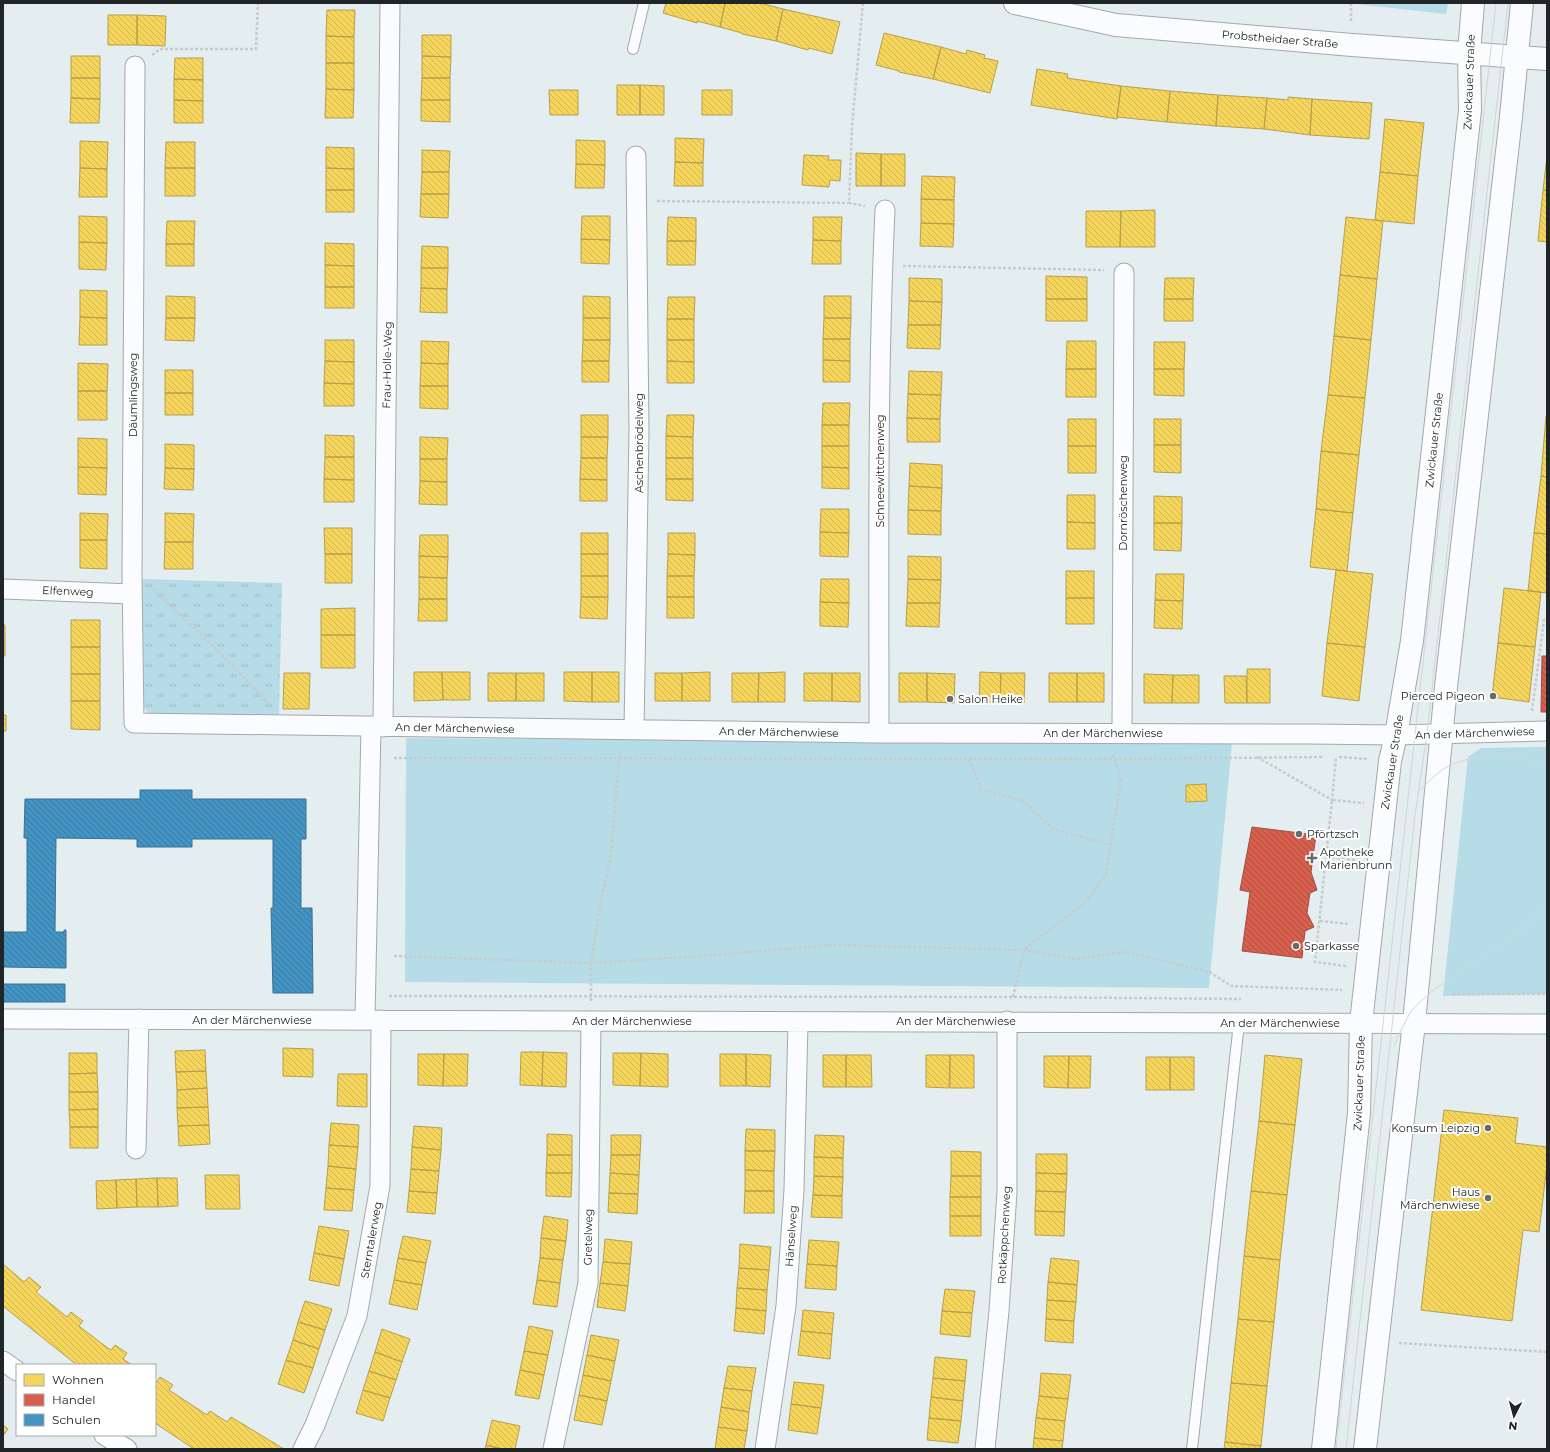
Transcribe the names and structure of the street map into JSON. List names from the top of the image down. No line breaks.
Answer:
{"streets":{"main road":["Probstheidaer Straße","Zwickauer Straße"],"street":["Frau-Holle-Weg","Däumlingsweg","Aschenbrödelweg","Schneewittchenweg","Dornröschenweg","Elfenweg","An der Märchenwiese","Rotkäppchenweg","Hänselweg","Gretelweg","Sterntalerweg"]},"crossings":[["Probstheidaer Straße","Zwickauer Straße"],["Zwickauer Straße","An der Märchenwiese"],["Frau-Holle-Weg","An der Märchenwiese"],["Däumlingsweg","Elfenweg"],["Däumlingsweg","An der Märchenwiese"],["Aschenbrödelweg","An der Märchenwiese"],["Schneewittchenweg","An der Märchenwiese"],["Dornröschenweg","An der Märchenwiese"],["An der Märchenwiese","Rotkäppchenweg"],["An der Märchenwiese","Hänselweg"],["An der Märchenwiese","Gretelweg"],["An der Märchenwiese","Sterntalerweg"]],"places":{"other":["Pierced Pigeon","Salon Heike","Pförtzsch","Sparkasse","Konsum Leipzig","Haus Märchenwiese"],"health":["Apotheke Marienbrunn"]},"legend":["Wohnen","Handel","Schulen"],"north":"bottom"}
